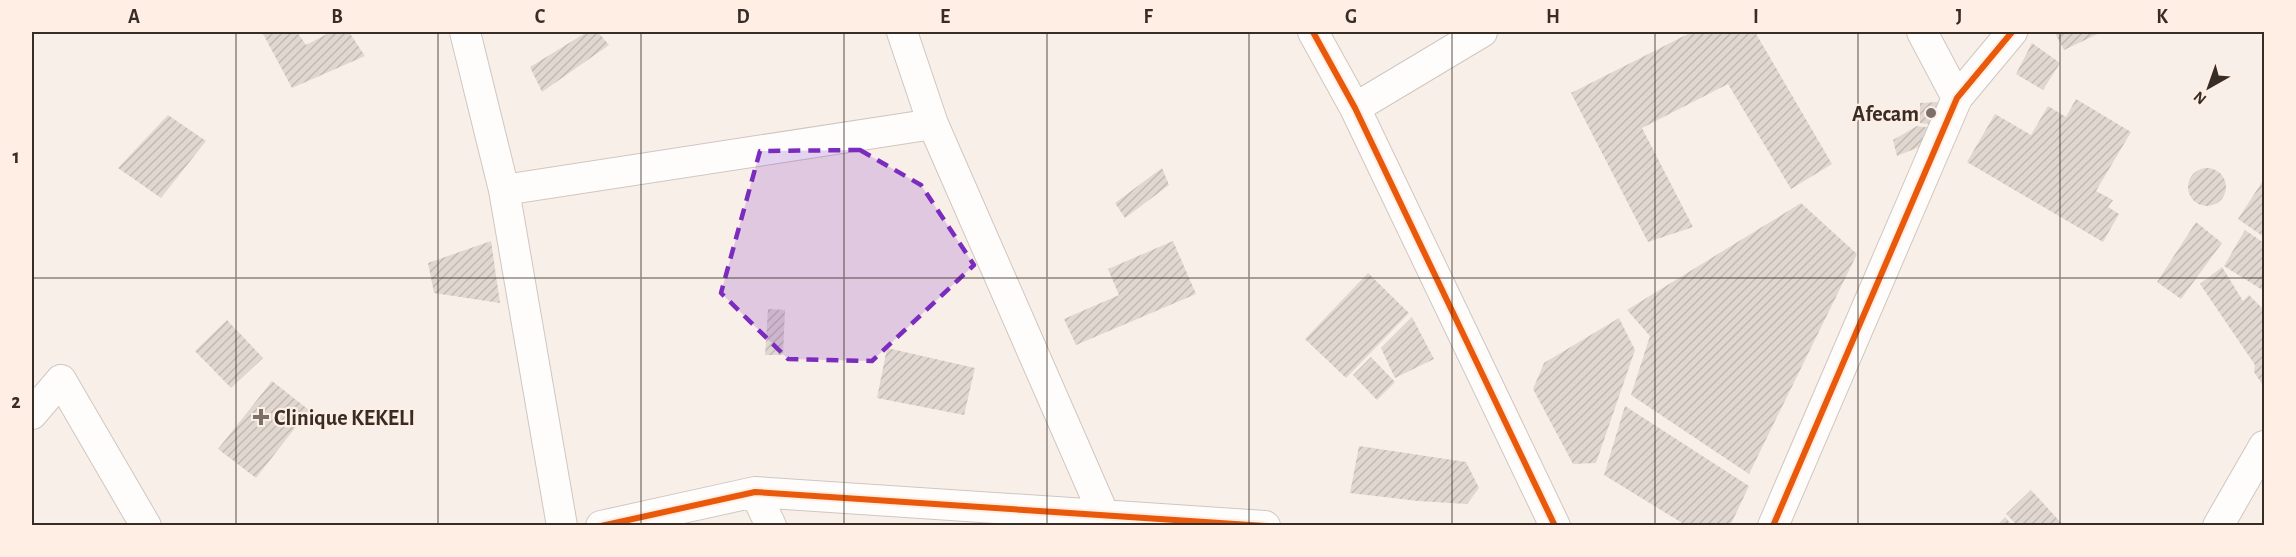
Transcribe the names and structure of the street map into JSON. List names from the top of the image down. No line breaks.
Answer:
{"places":{"other":["Afecam"],"health":["Clinique KEKELI"]},"north":"bottom left","grid":{"columns":["A","B","C","D","E","F","G","H","I","J","K"],"rows":["1","2"]}}
